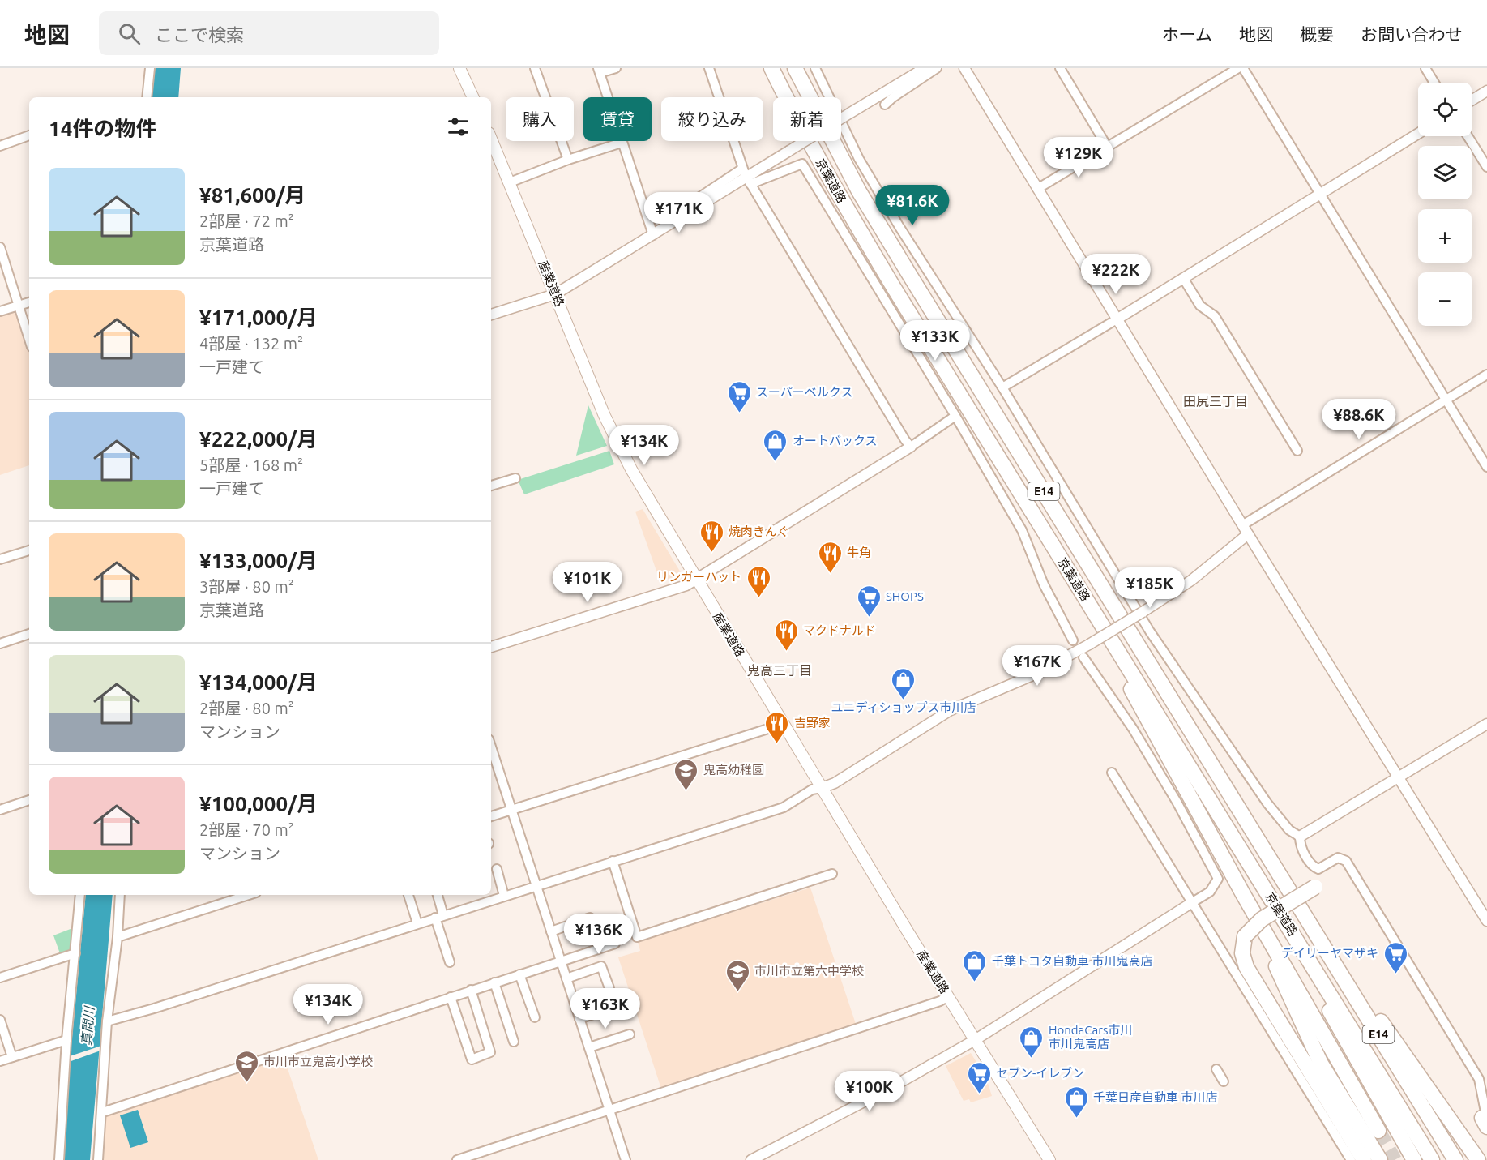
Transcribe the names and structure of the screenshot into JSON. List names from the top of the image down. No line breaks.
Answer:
{"streets":{"highway":["京葉道路","E14"],"main road":["産業道路"]},"districts":["田尻三丁目","鬼高三丁目"],"water":["真間川"],"places":{"supermarket":["スーパーベルクス","SHOPS","デイリーヤマザキ","セブン-イレブン"],"shop":["オートバックス","ユニディショップス市川店","千葉トヨタ自動車 市川鬼高店","HondaCars市川 市川鬼高店","千葉日産自動車 市川店"],"restaurant":["焼肉きんぐ","牛角","リンガーハット","マクドナルド","吉野家"],"school or university":["鬼高幼稚園","市川市立第六中学校","市川市立鬼高小学校"]},"page":{"header":"地図","search":"ここで検索","nav":["ホーム","地図","概要","お問い合わせ"],"map_buttons":["+","−"],"chip":["購入","賃貸","絞り込み","新着"],"heading":"14件の物件","price":["¥129K","¥81.6K","¥171K","¥222K","¥133K","¥88.6K","¥134K","¥101K","¥185K","¥167K","¥136K","¥134K","¥163K","¥100K"],"list":[{"name":"¥81,600/月","note":"2部屋 · 72 m² · 京葉道路"},{"name":"¥171,000/月","note":"4部屋 · 132 m² · 一戸建て"},{"name":"¥222,000/月","note":"5部屋 · 168 m² · 一戸建て"},{"name":"¥133,000/月","note":"3部屋 · 80 m² · 京葉道路"},{"name":"¥134,000/月","note":"2部屋 · 80 m² · マンション"},{"name":"¥100,000/月","note":"2部屋 · 70 m² · マンション"}]}}
